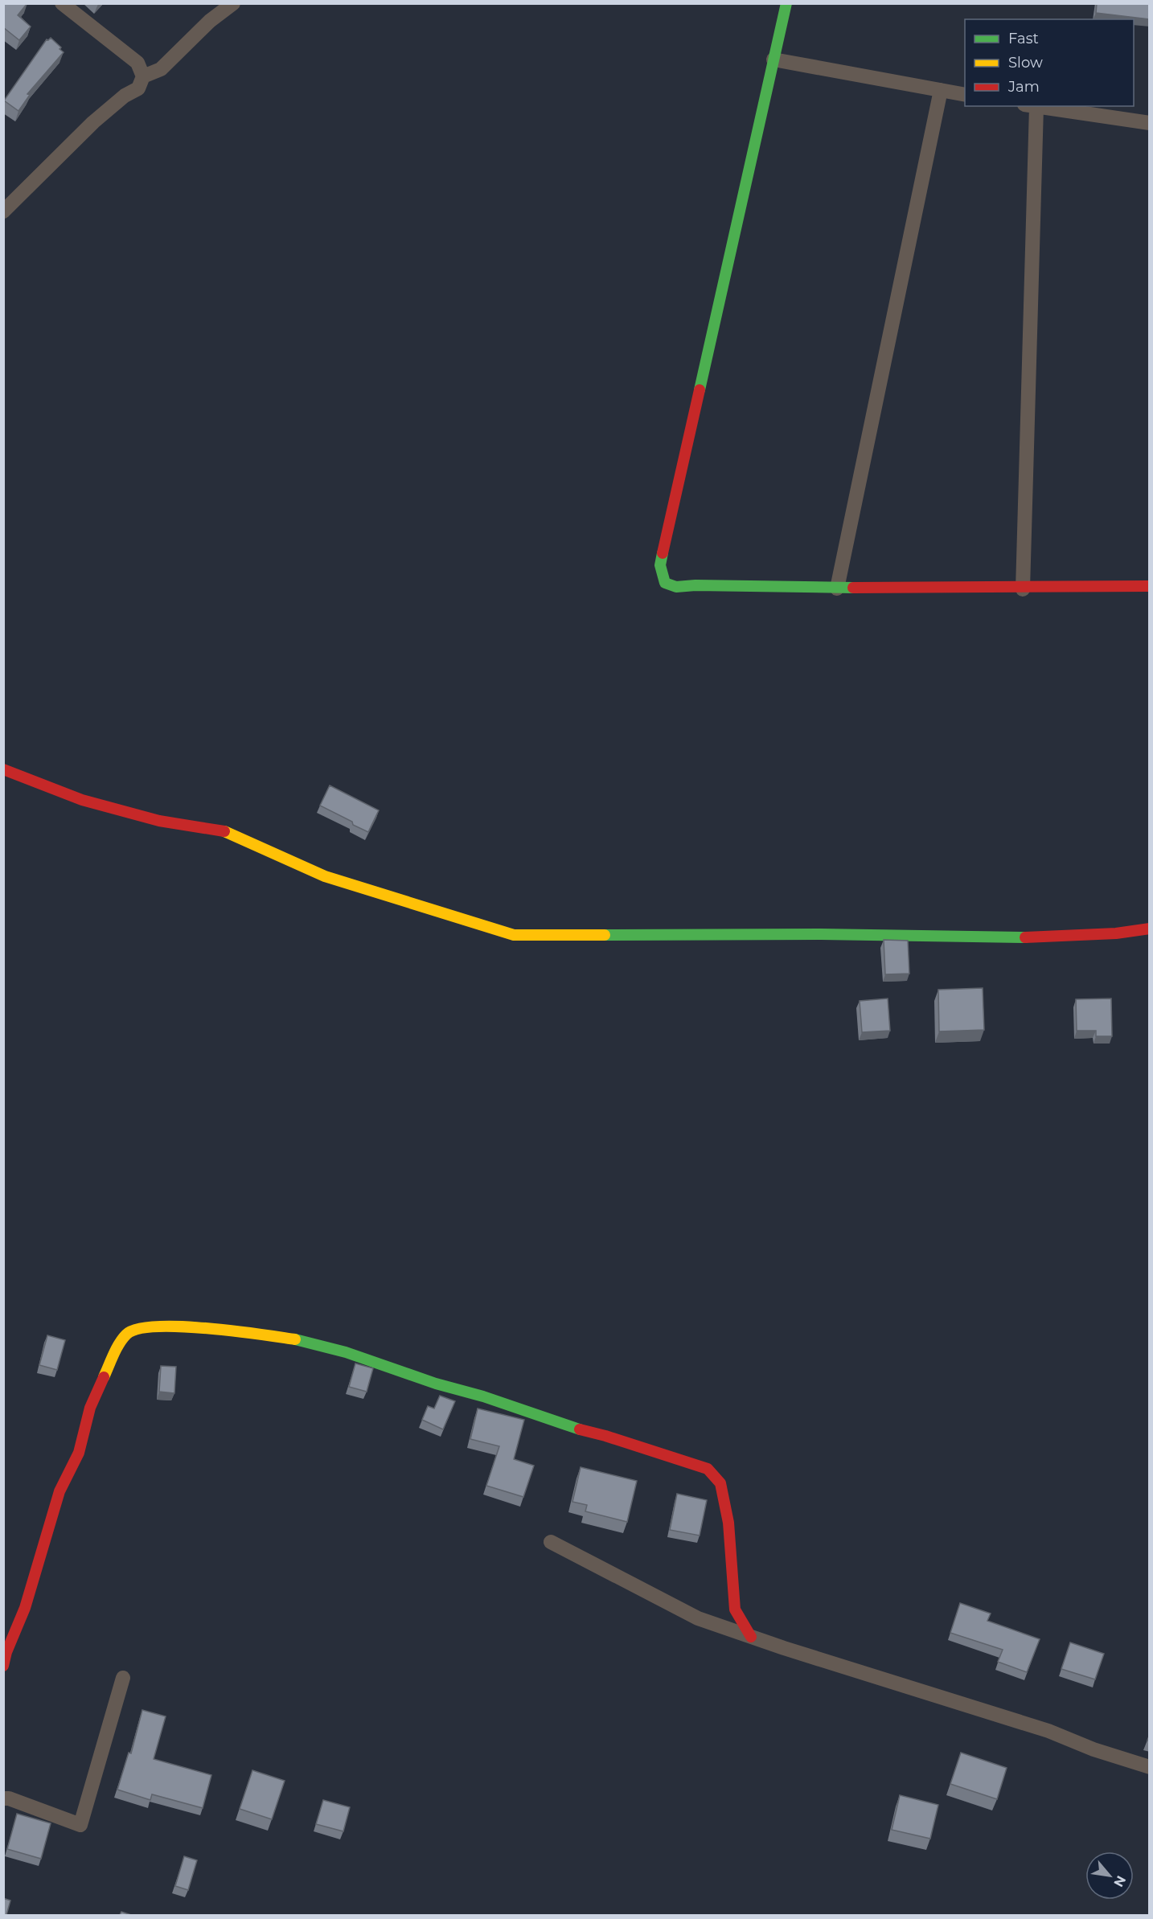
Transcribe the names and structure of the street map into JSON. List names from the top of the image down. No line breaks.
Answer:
{"legend":["Fast","Slow","Jam"],"north":"bottom right"}
